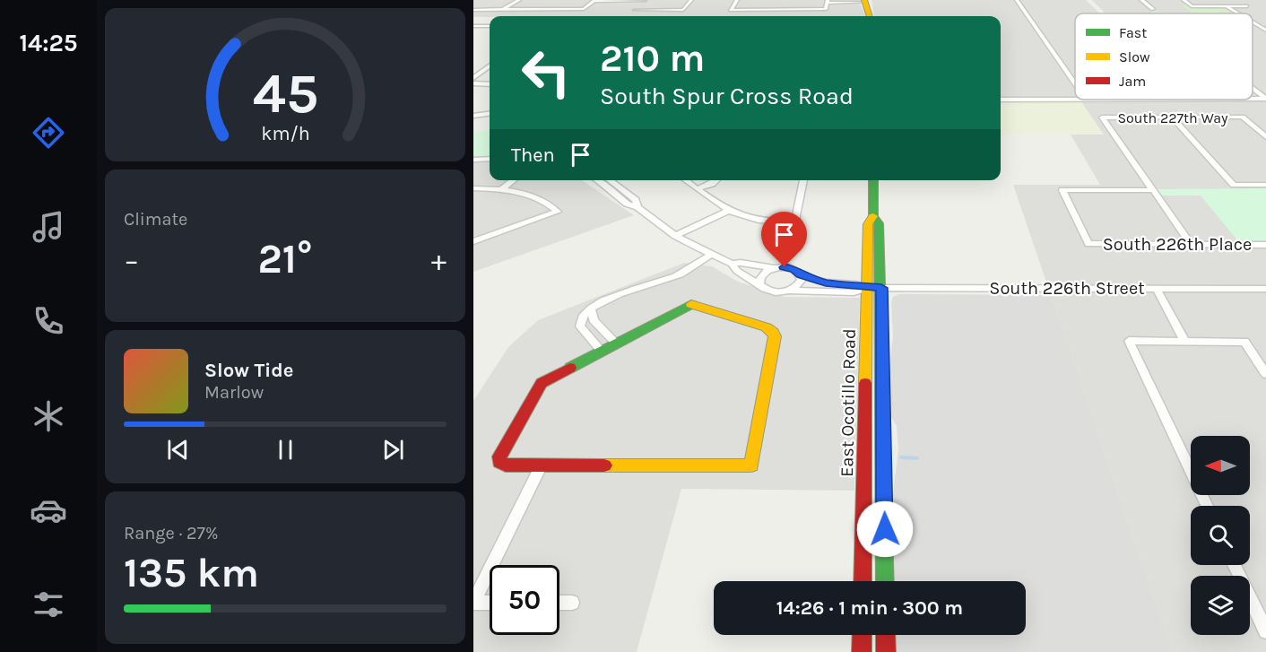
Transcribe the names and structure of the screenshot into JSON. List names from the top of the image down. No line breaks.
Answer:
{"streets":{"main road":["East Ocotillo Road"],"street":["South 227th Way","South 226th Place","South 226th Street"]},"crossings":[["South 227th Way","South 226th Place"],["South 226th Street","East Ocotillo Road"]],"legend":["Fast","Slow","Jam"],"north":"left","page":{"tabs":"14:25","turn":["210 m","South Spur Cross Road"],"then":"Then","tile":["Climate",["Range · 27%","135 km"]],"heat":["−","21°","+"],"song":["Slow Tide","Marlow"],"limit":"50","trip":"14:26 · 1 min · 300 m","gauge":["45","km/h"]}}
